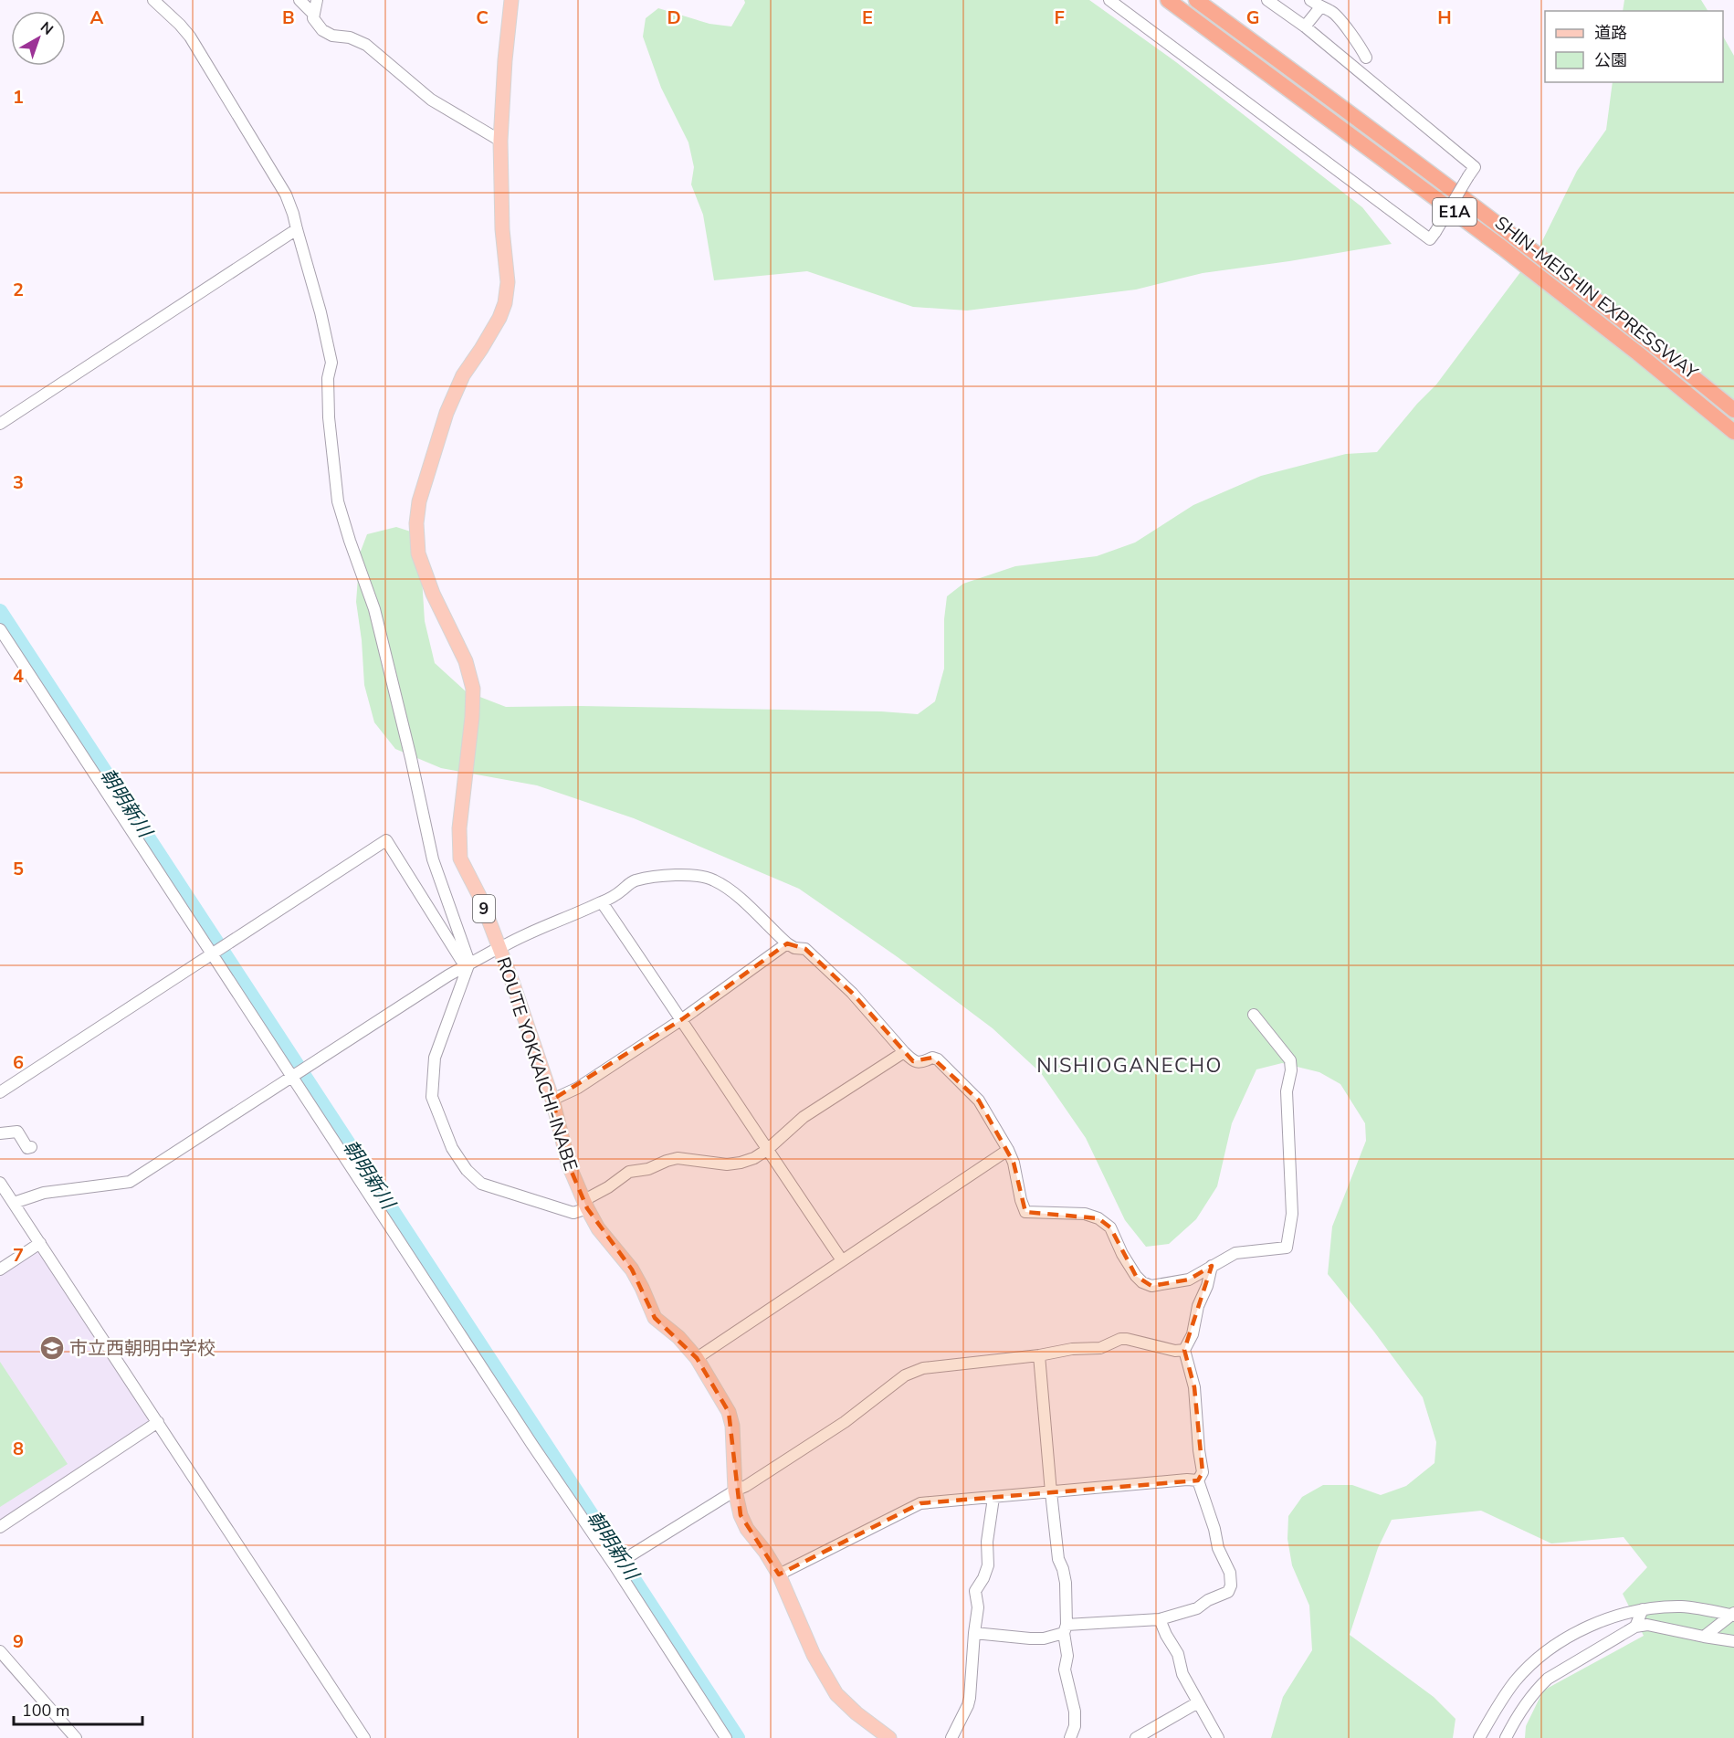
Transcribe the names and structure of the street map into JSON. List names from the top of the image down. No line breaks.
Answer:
{"streets":{"highway":["E1A","SHIN-MEISHIN EXPRESSWAY"],"main road":["9","ROUTE YOKKAICHI-INABE"]},"districts":["NISHIOGANECHO"],"water":["朝明新川"],"places":{"school or university":["市立西朝明中学校"]},"legend":["道路","公園"],"scale_bar":"100 m","north":"top right","grid":{"columns":["A","B","C","D","E","F","G","H"],"rows":["1","2","3","4","5","6","7","8","9"]}}
